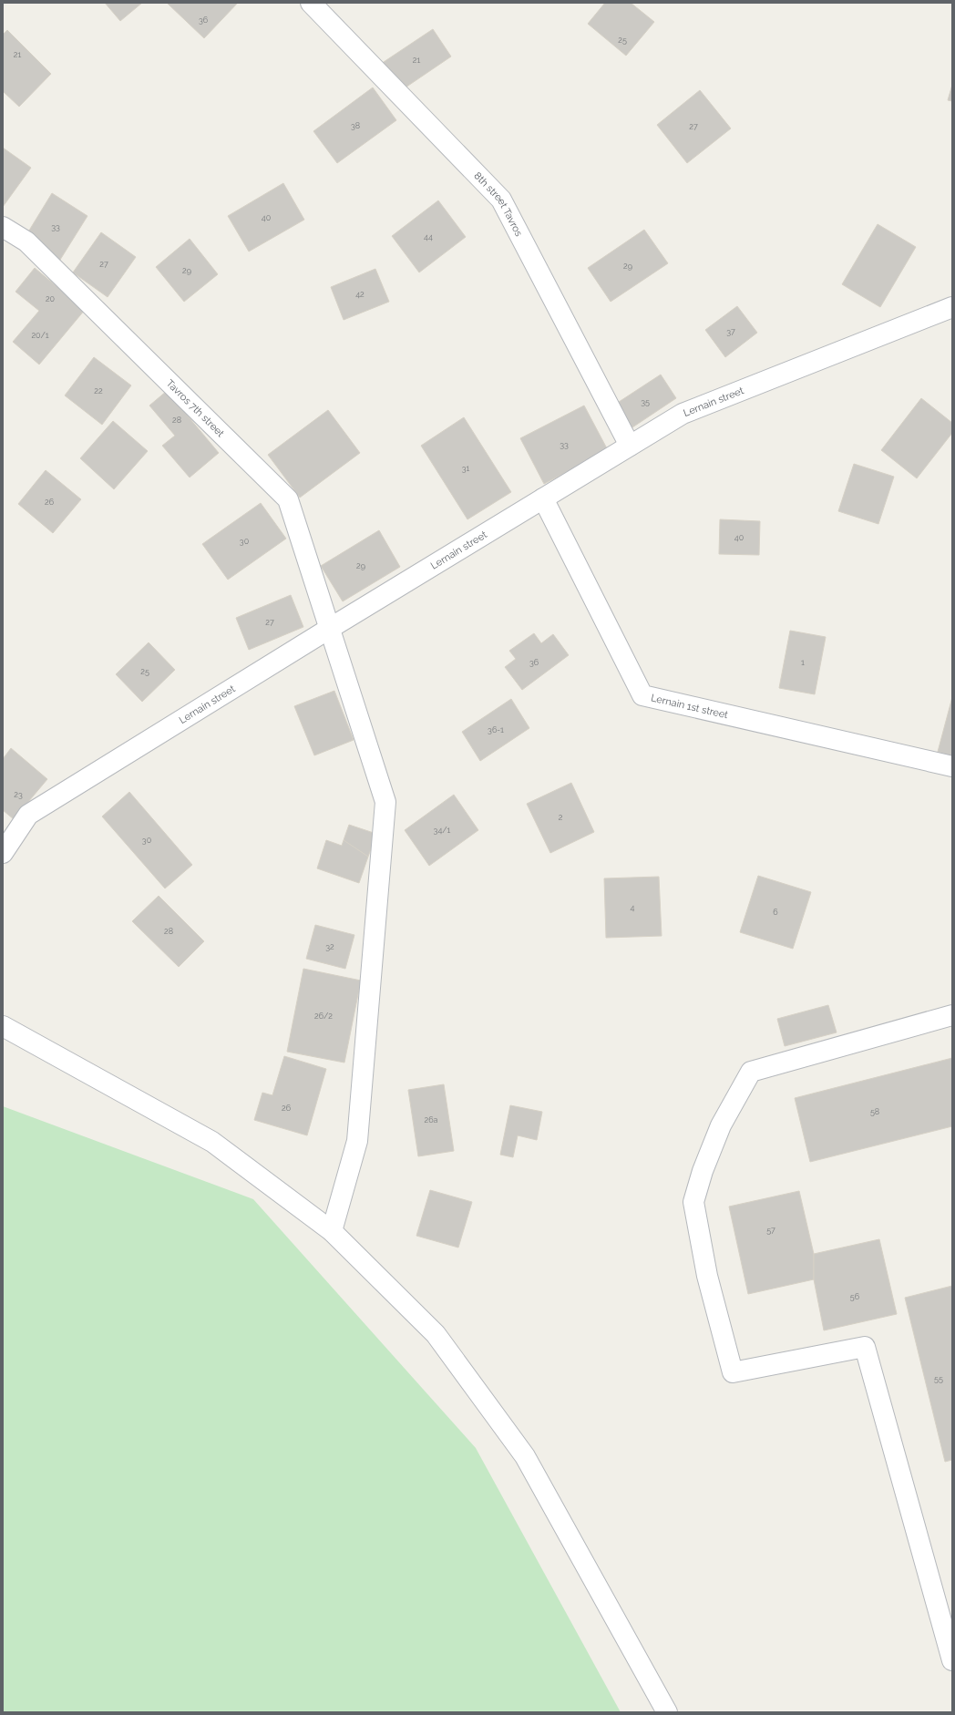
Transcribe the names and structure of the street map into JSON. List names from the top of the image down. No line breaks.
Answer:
{"streets":{"street":["8th street Tavros","Lernain street","Tavros 7th street","Lernain 1st street"]},"crossings":[["8th street Tavros","Lernain street"],["Lernain street","Tavros 7th street"],["Lernain street","Lernain 1st street"]],"house_numbers":["36","25","21","21","38","27","40","33","44","27","29","29","42","20","37","20/1","22","35","28","33","31","26","40","30","29","27","36","1","25","36-1","23","2","34/1","30","4","6","28","32","26/2","26","58","26а","57","56","55"]}
